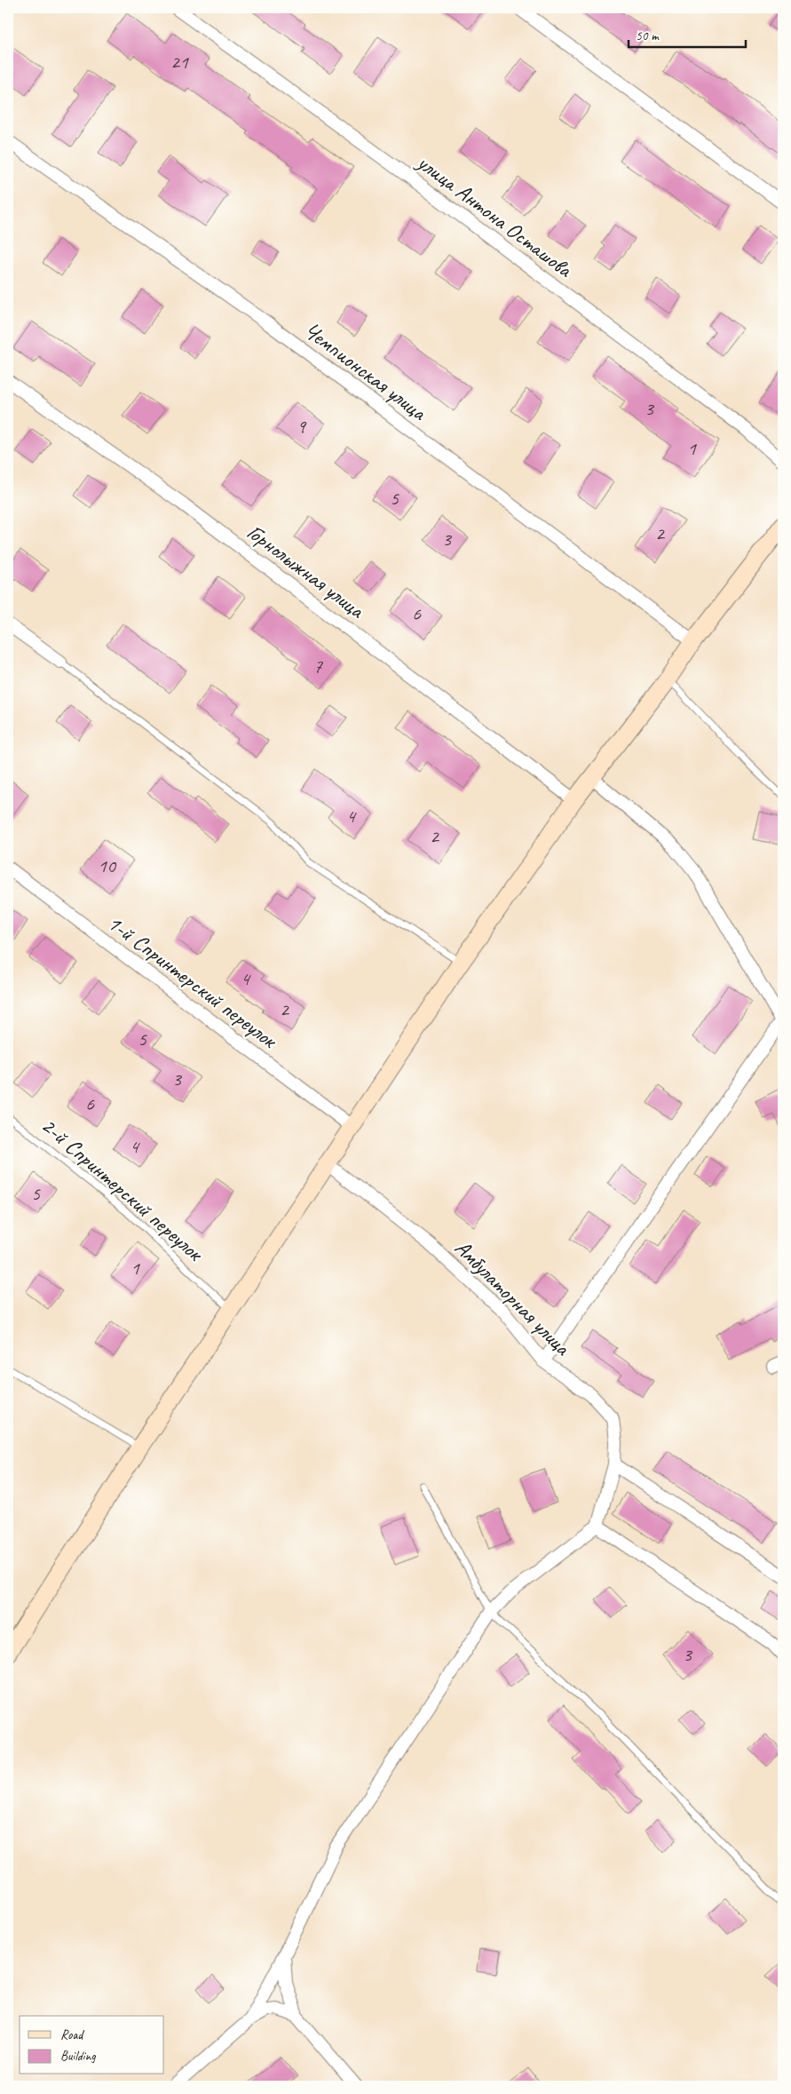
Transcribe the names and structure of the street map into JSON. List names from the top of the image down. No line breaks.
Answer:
{"streets":{"street":["улица Антона Осташова","Чемпионская улица","Горнолыжная улица","1-й Спринтерский переулок","Амбулаторная улица"],"lane":["2-й Спринтерский переулок"]},"house_numbers":["21","3","9","1","5","2","3","6","7","4","2","10","4","2","5","3","6","4","5","1","3"],"legend":["Road","Building"],"scale_bar":"50 m"}
